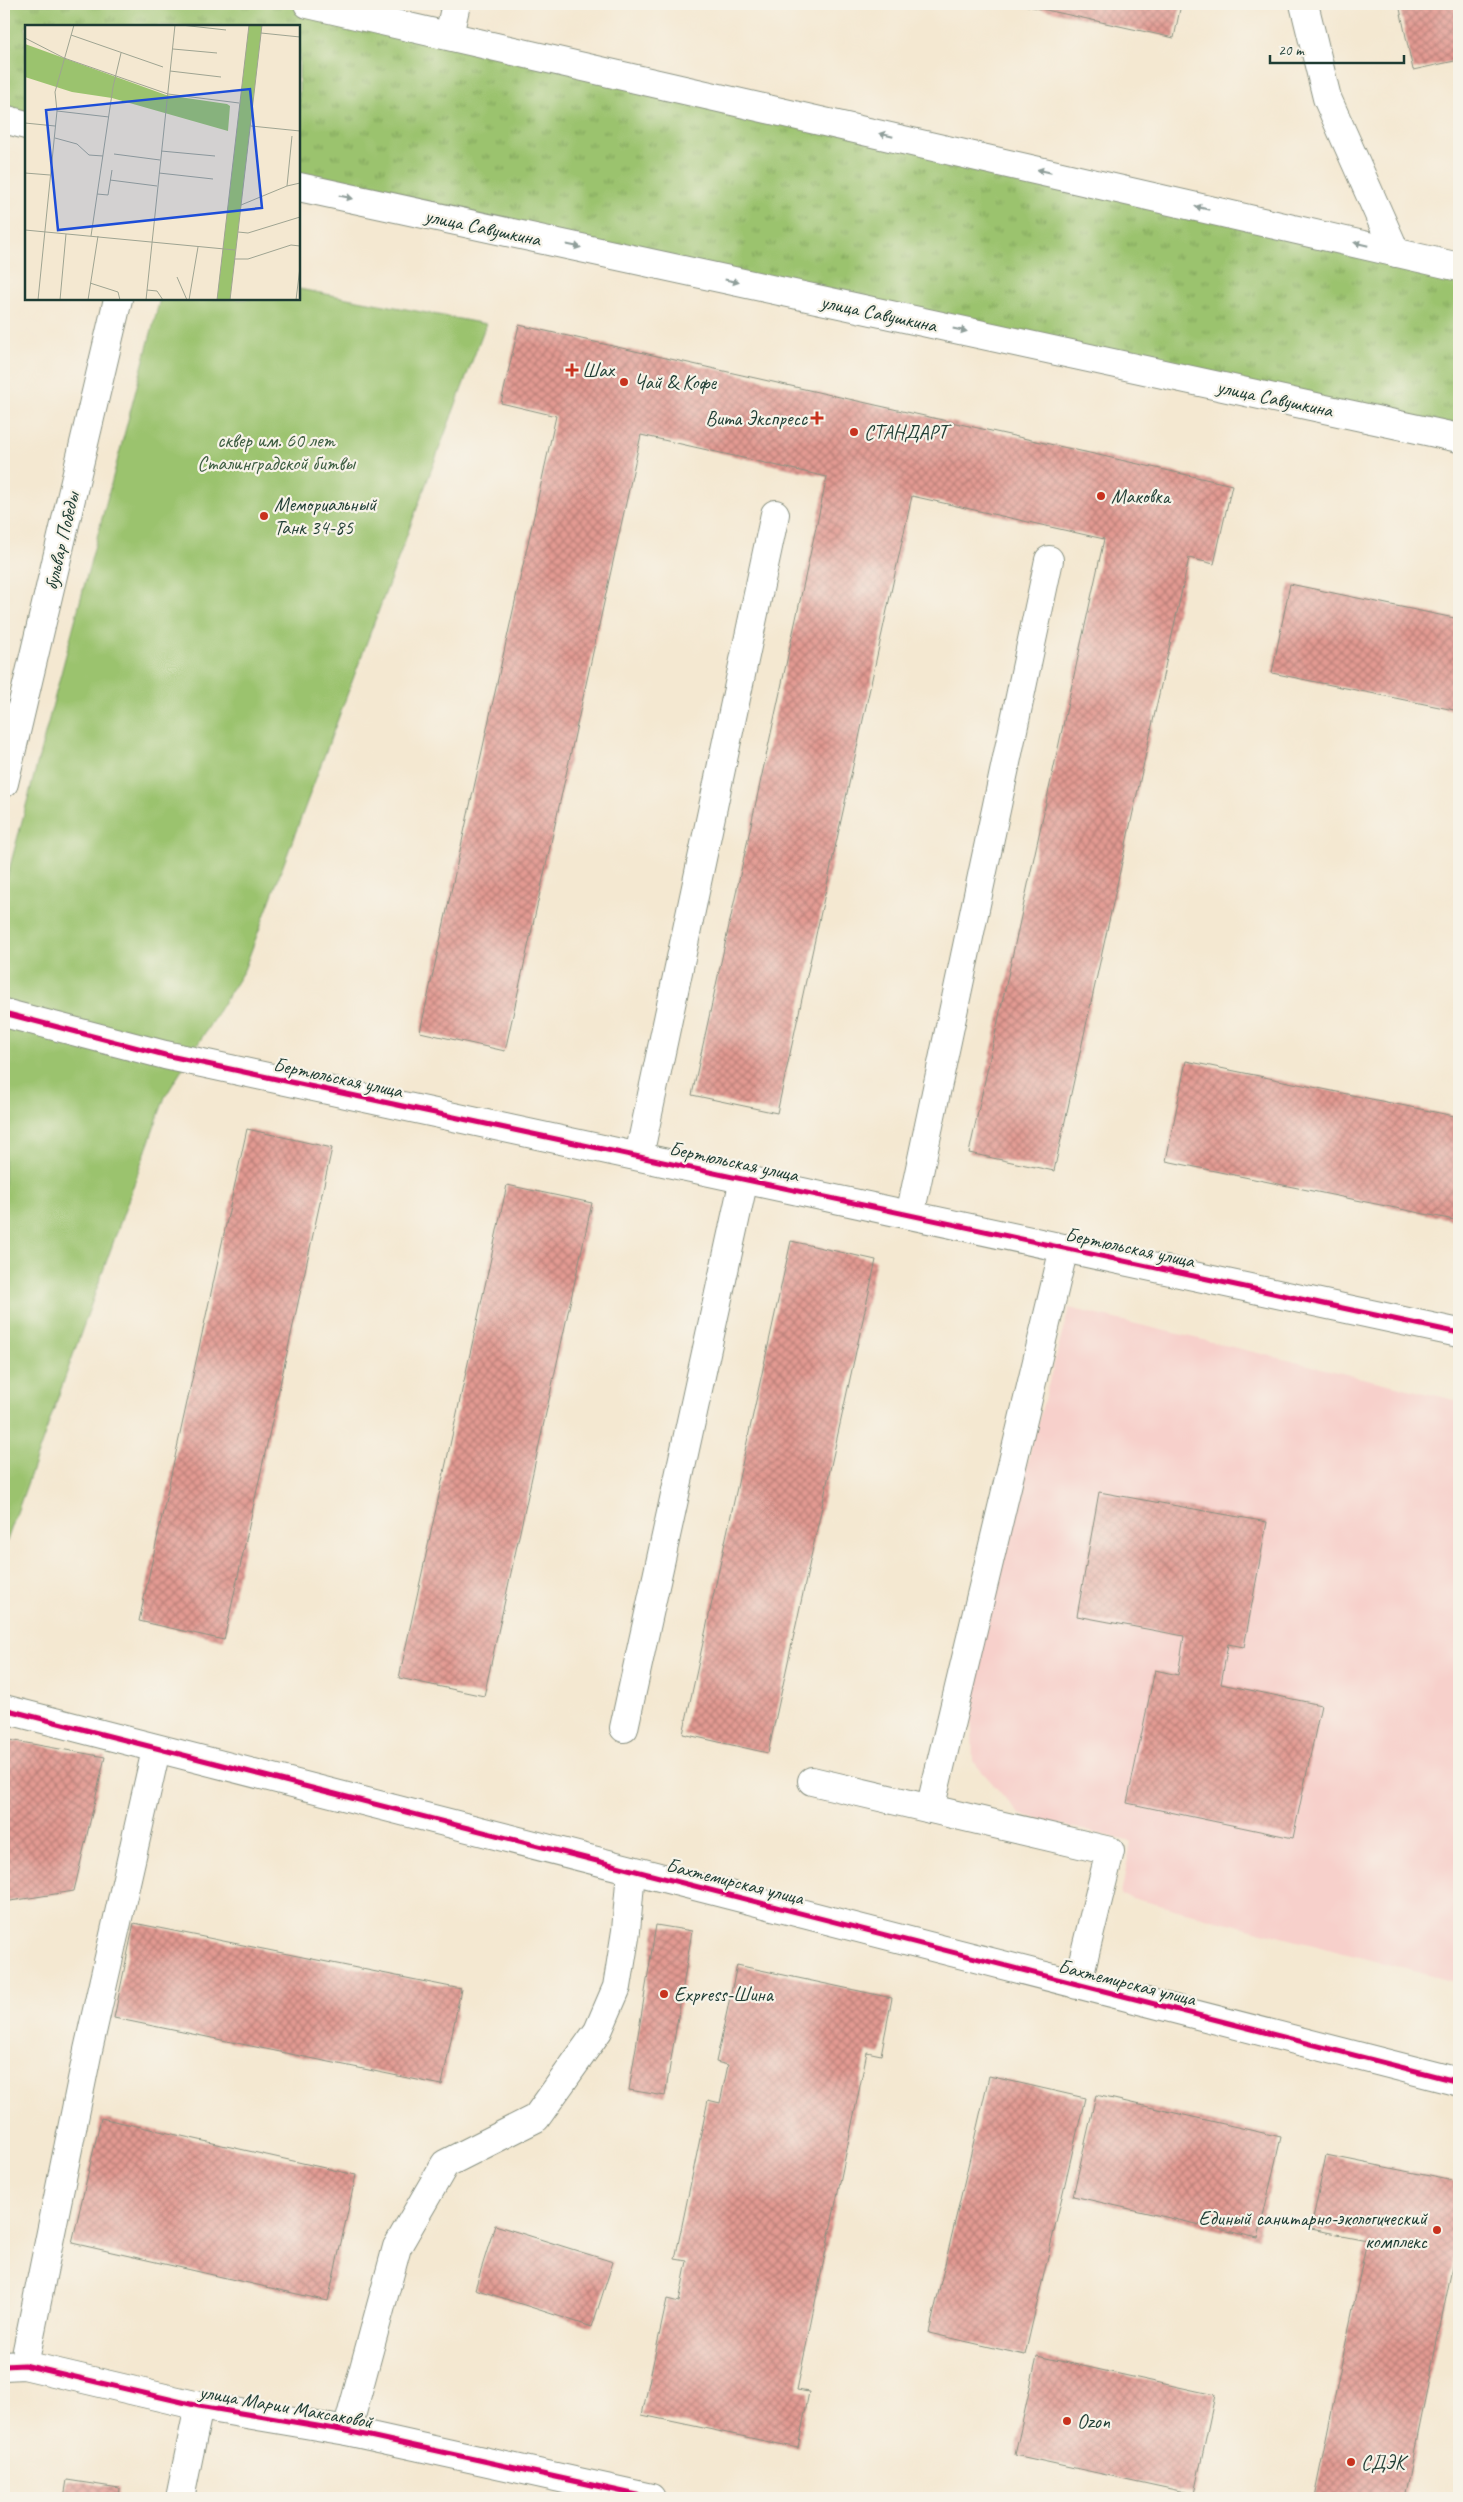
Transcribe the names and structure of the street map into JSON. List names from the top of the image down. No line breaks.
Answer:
{"streets":{"main road":["улица Савушкина","бульвар Победы","Бертюльская улица","Бахтемирская улица","улица Марии Максаковой"]},"parks":["сквер им. 60 лет Сталинградской битвы"],"places":{"health":["Шах","Вита Экспресс"],"other":["Чай & Кофе","СТАНДАРТ","Маковка","Мемориальный Танк 34-85","Express-Шина","Единый санитарно-экологический комплекс","Ozon","СДЭК"]},"scale_bar":"20 m"}
